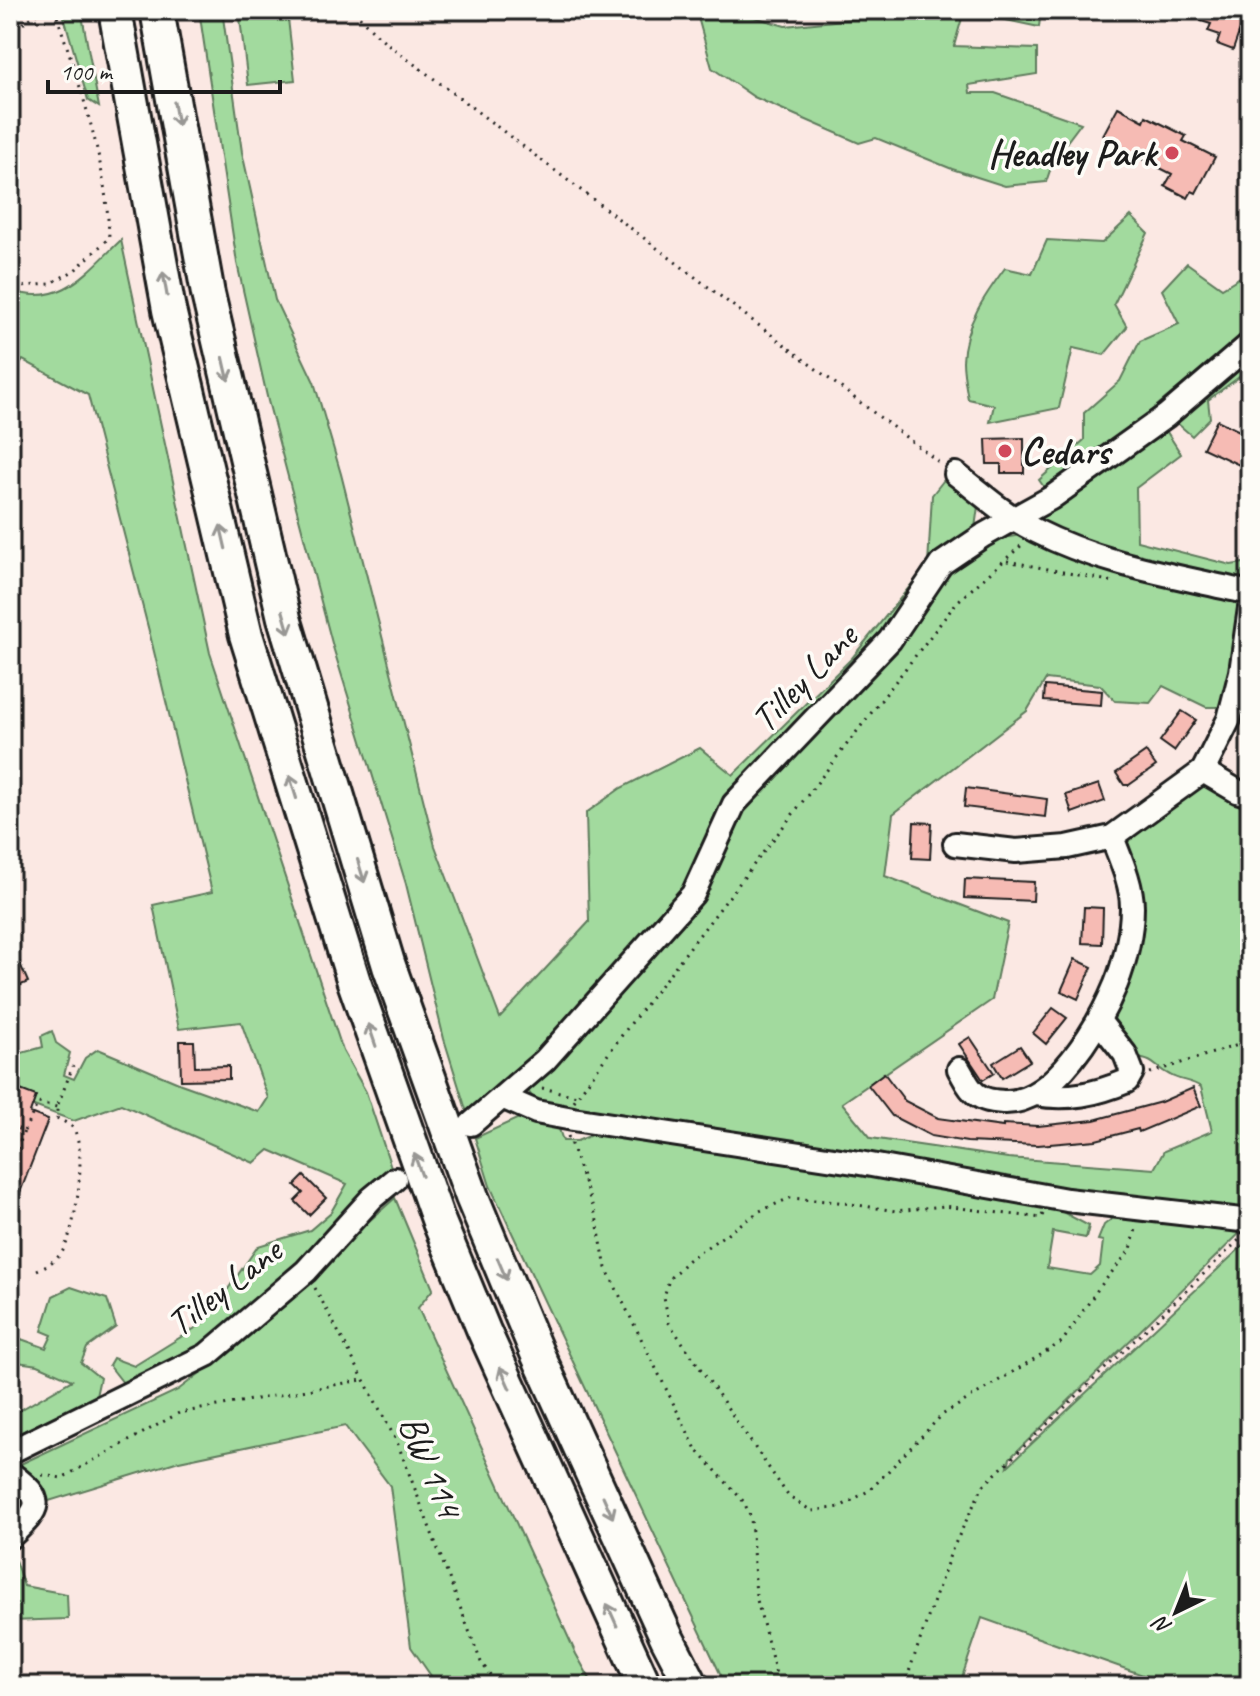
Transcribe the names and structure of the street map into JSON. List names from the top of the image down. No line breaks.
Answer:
{"streets":{"street":["Tilley Lane"],"path":["BW 114"]},"crossings":[["Tilley Lane","BW 114"]],"places":["Headley Park","Cedars"],"scale_bar":"100 m","north":"bottom left"}
